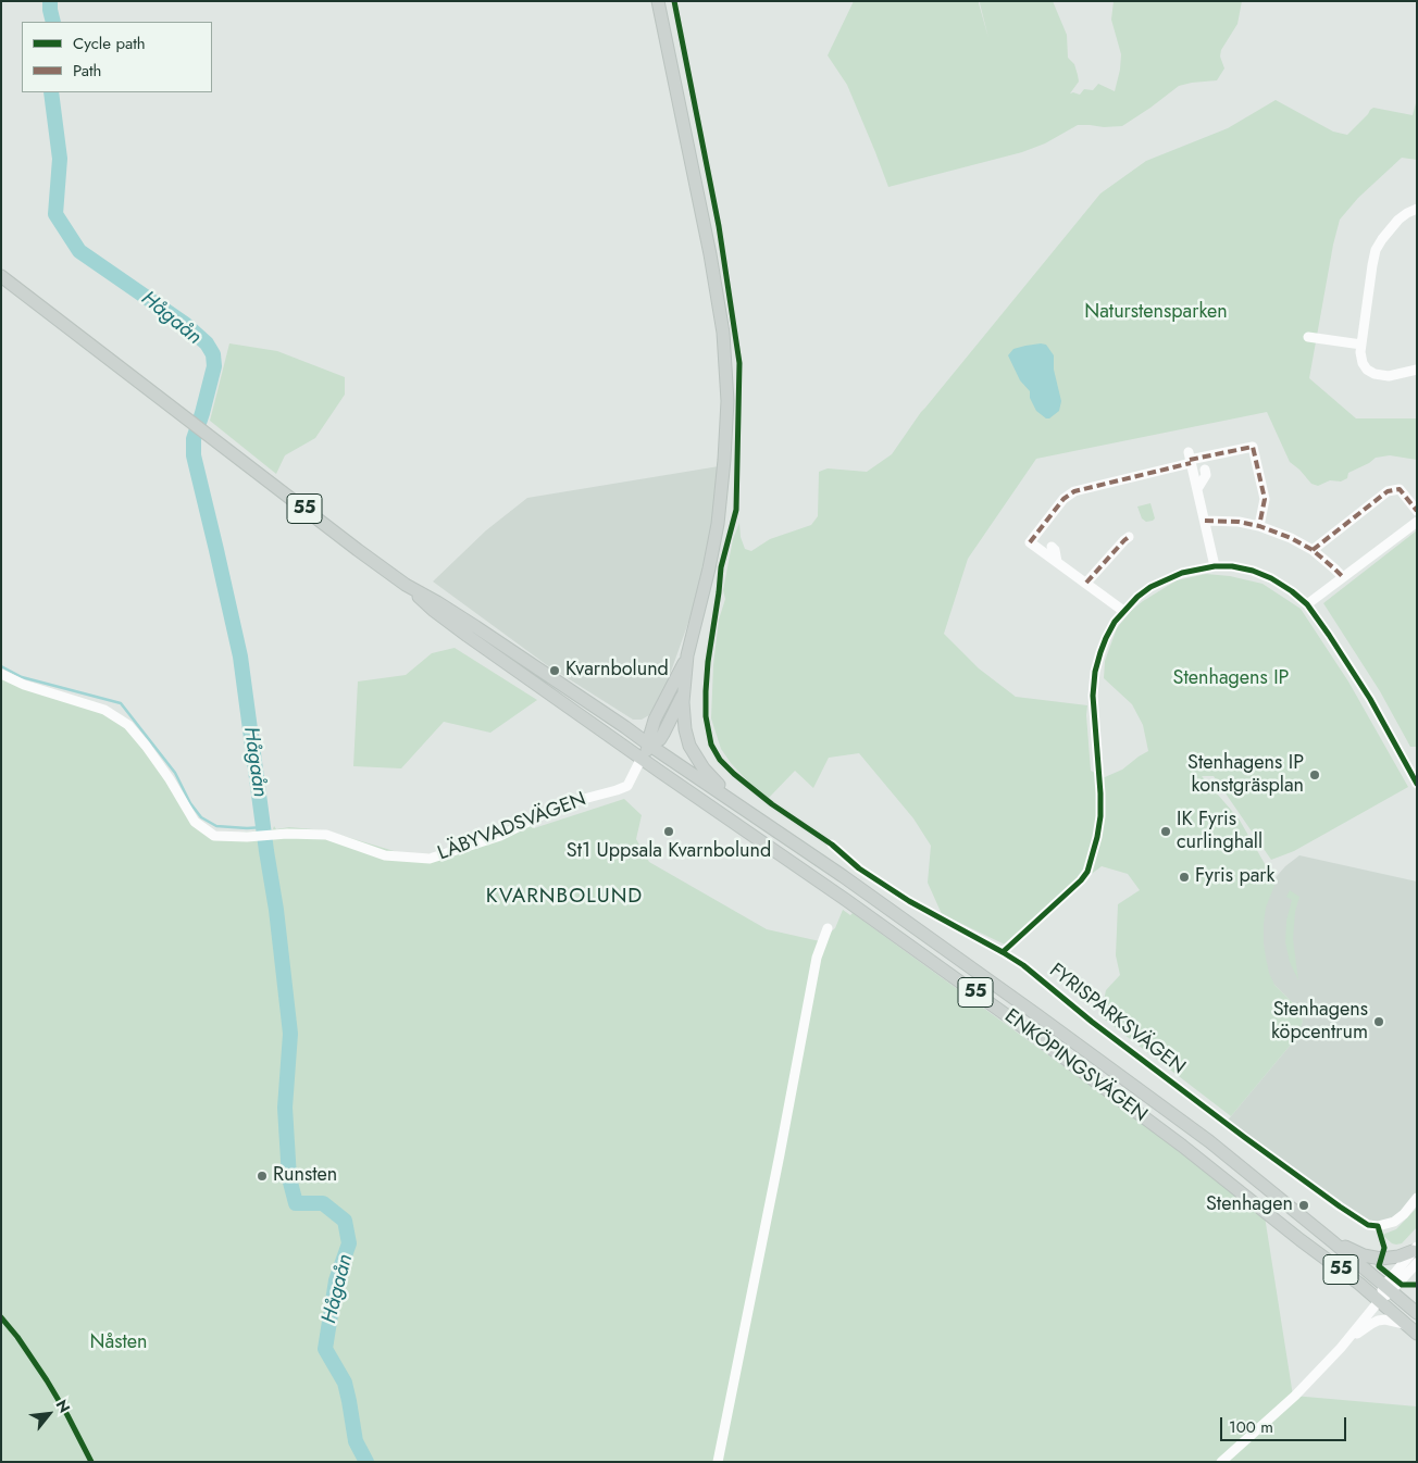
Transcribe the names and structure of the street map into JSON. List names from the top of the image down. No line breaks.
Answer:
{"streets":{"main road":["55","ENKÖPINGSVÄGEN"],"street":["LÄBYVADSVÄGEN","FYRISPARKSVÄGEN"]},"crossings":[["55","LÄBYVADSVÄGEN"],["55","ENKÖPINGSVÄGEN"],["LÄBYVADSVÄGEN","ENKÖPINGSVÄGEN"]],"districts":["KVARNBOLUND"],"water":["Hågaån"],"parks":["Naturstensparken","Stenhagens IP","Nåsten"],"places":["Kvarnbolund","Stenhagens IP konstgräsplan","St1 Uppsala Kvarnbolund","IK Fyris curlinghall","Fyris park","Stenhagens köpcentrum","Runsten","Stenhagen"],"legend":["Cycle path","Path"],"scale_bar":"100 m","north":"top right"}
